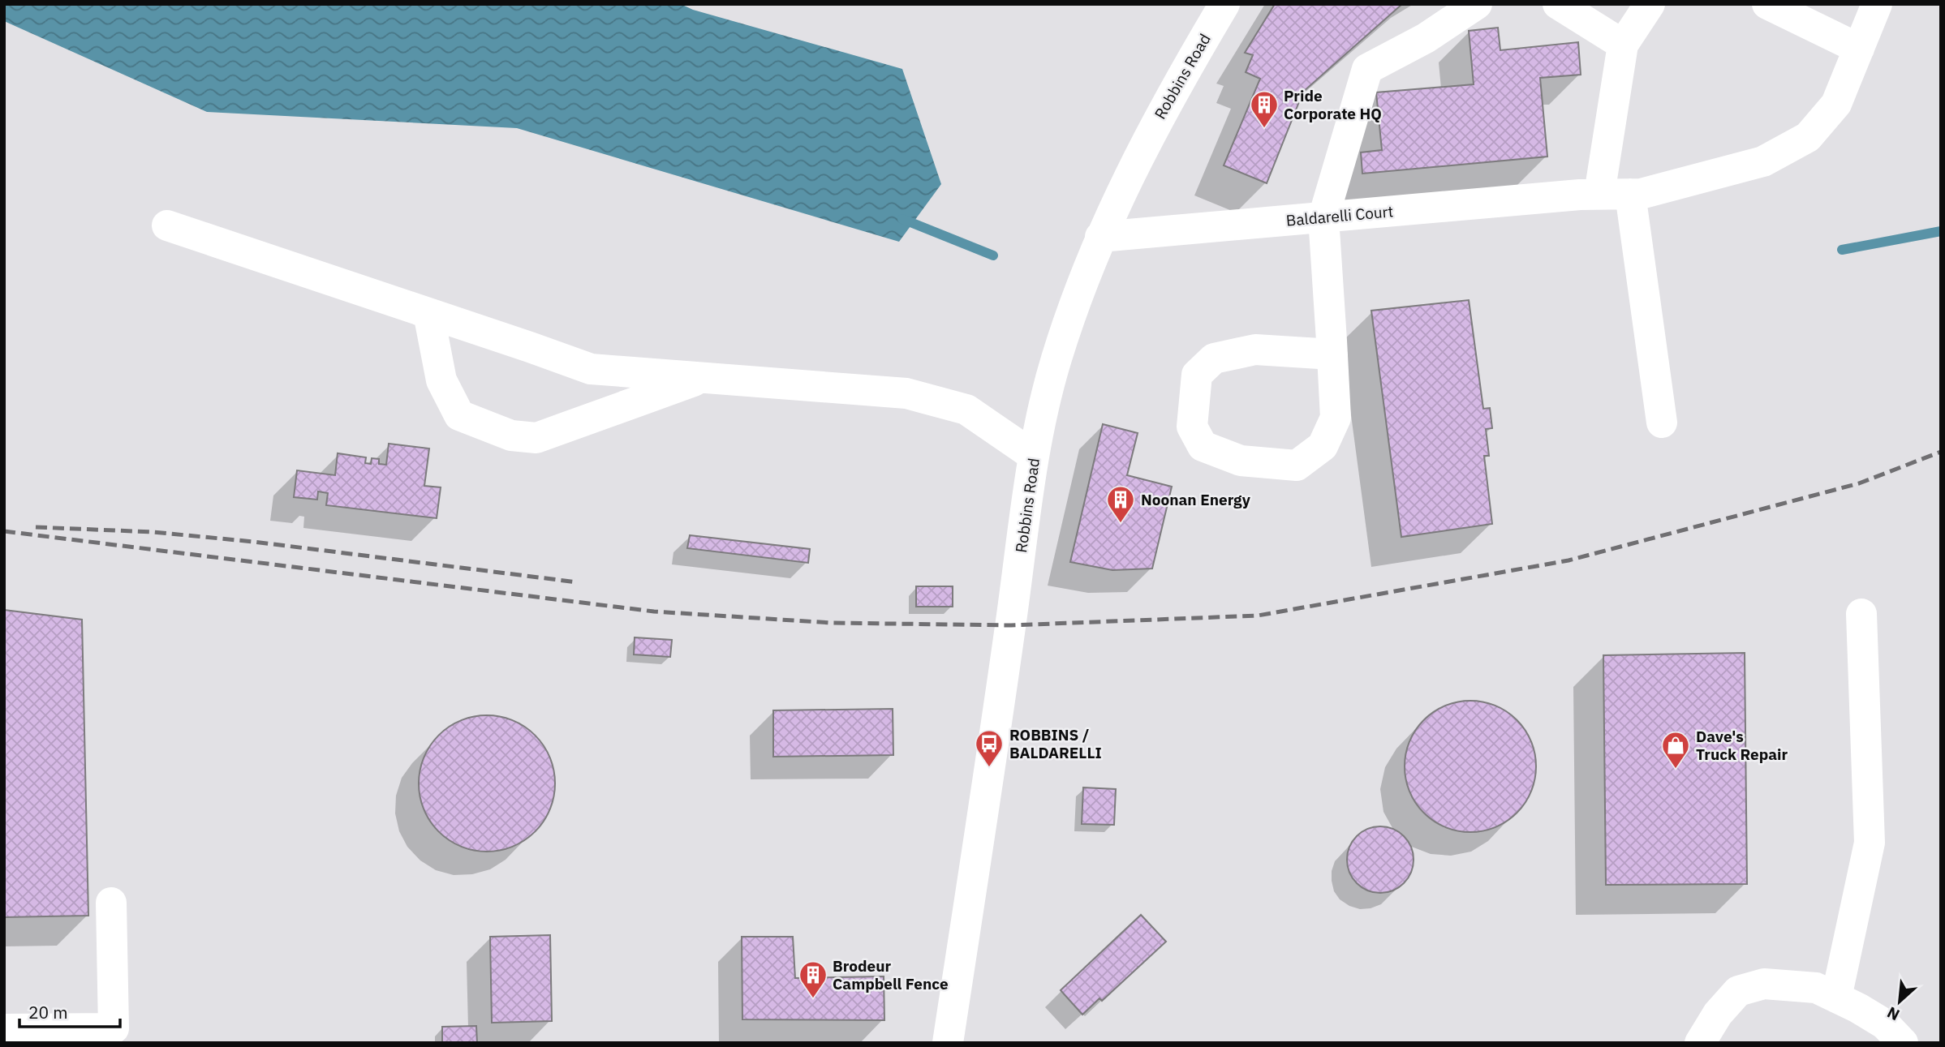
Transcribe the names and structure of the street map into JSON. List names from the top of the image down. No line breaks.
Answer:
{"streets":{"street":["Robbins Road","Baldarelli Court"]},"crossings":[["Robbins Road","Baldarelli Court"]],"places":{"building":["Pride Corporate HQ","Noonan Energy","Brodeur Campbell Fence"],"bus stop":["ROBBINS / BALDARELLI"],"shop":["Dave's Truck Repair"]},"scale_bar":"20 m","north":"bottom left"}
